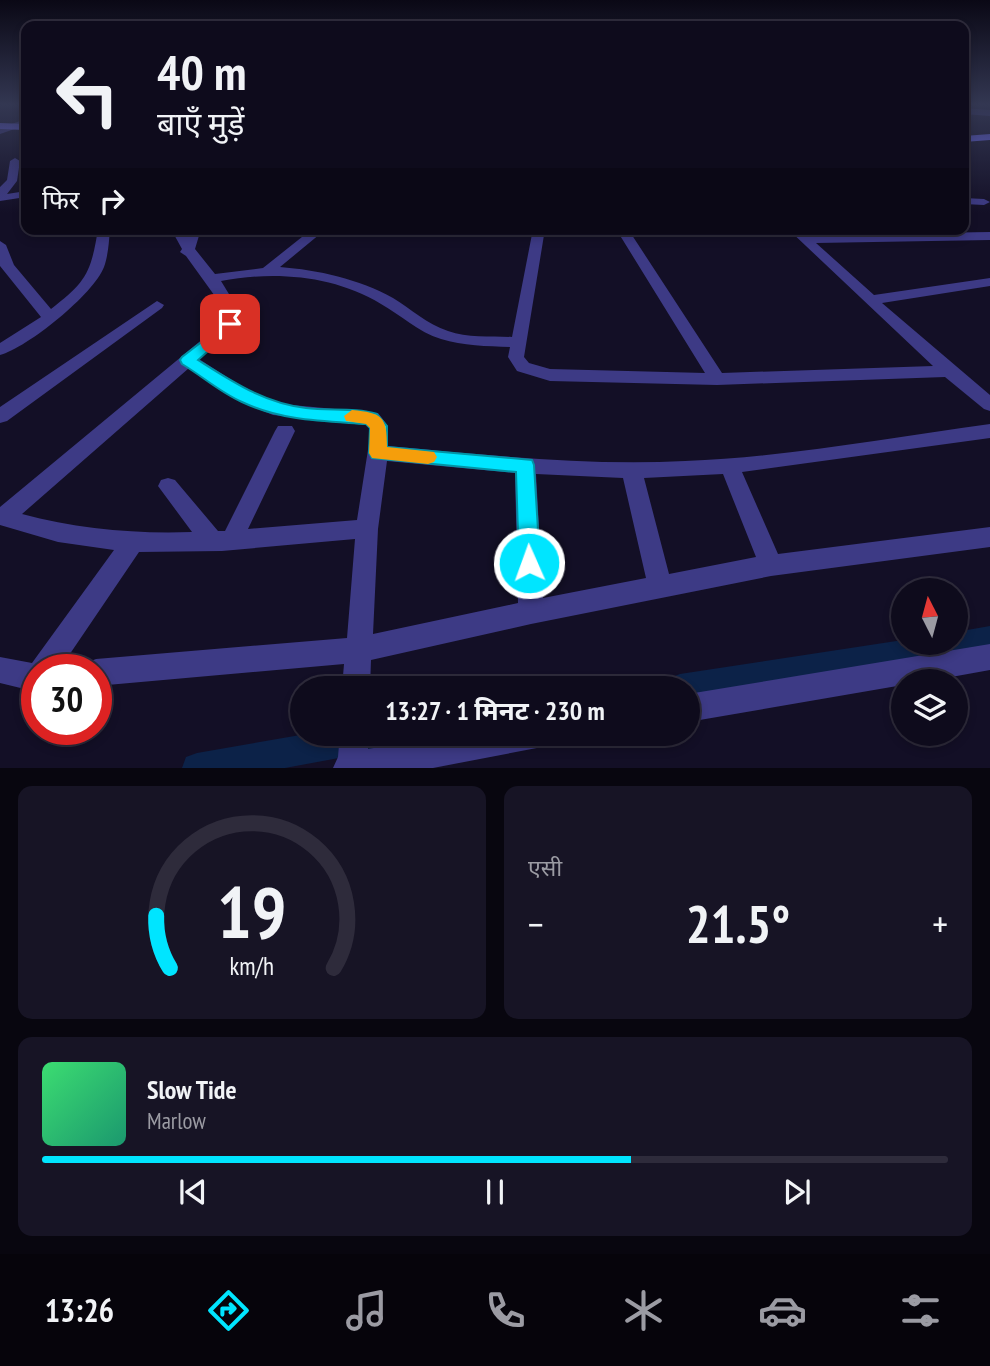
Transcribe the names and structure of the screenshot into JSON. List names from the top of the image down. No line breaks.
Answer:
{"north":"top","page":{"turn":["40 m","बाएँ मुड़ें"],"then":"फिर","limit":"30","trip":"13:27 · 1 मिनट · 230 m","tile":"एसी","heat":["−","21.5°","+"],"song":["Slow Tide","Marlow"],"tabs":"13:26","gauge":["19","km/h"]}}
